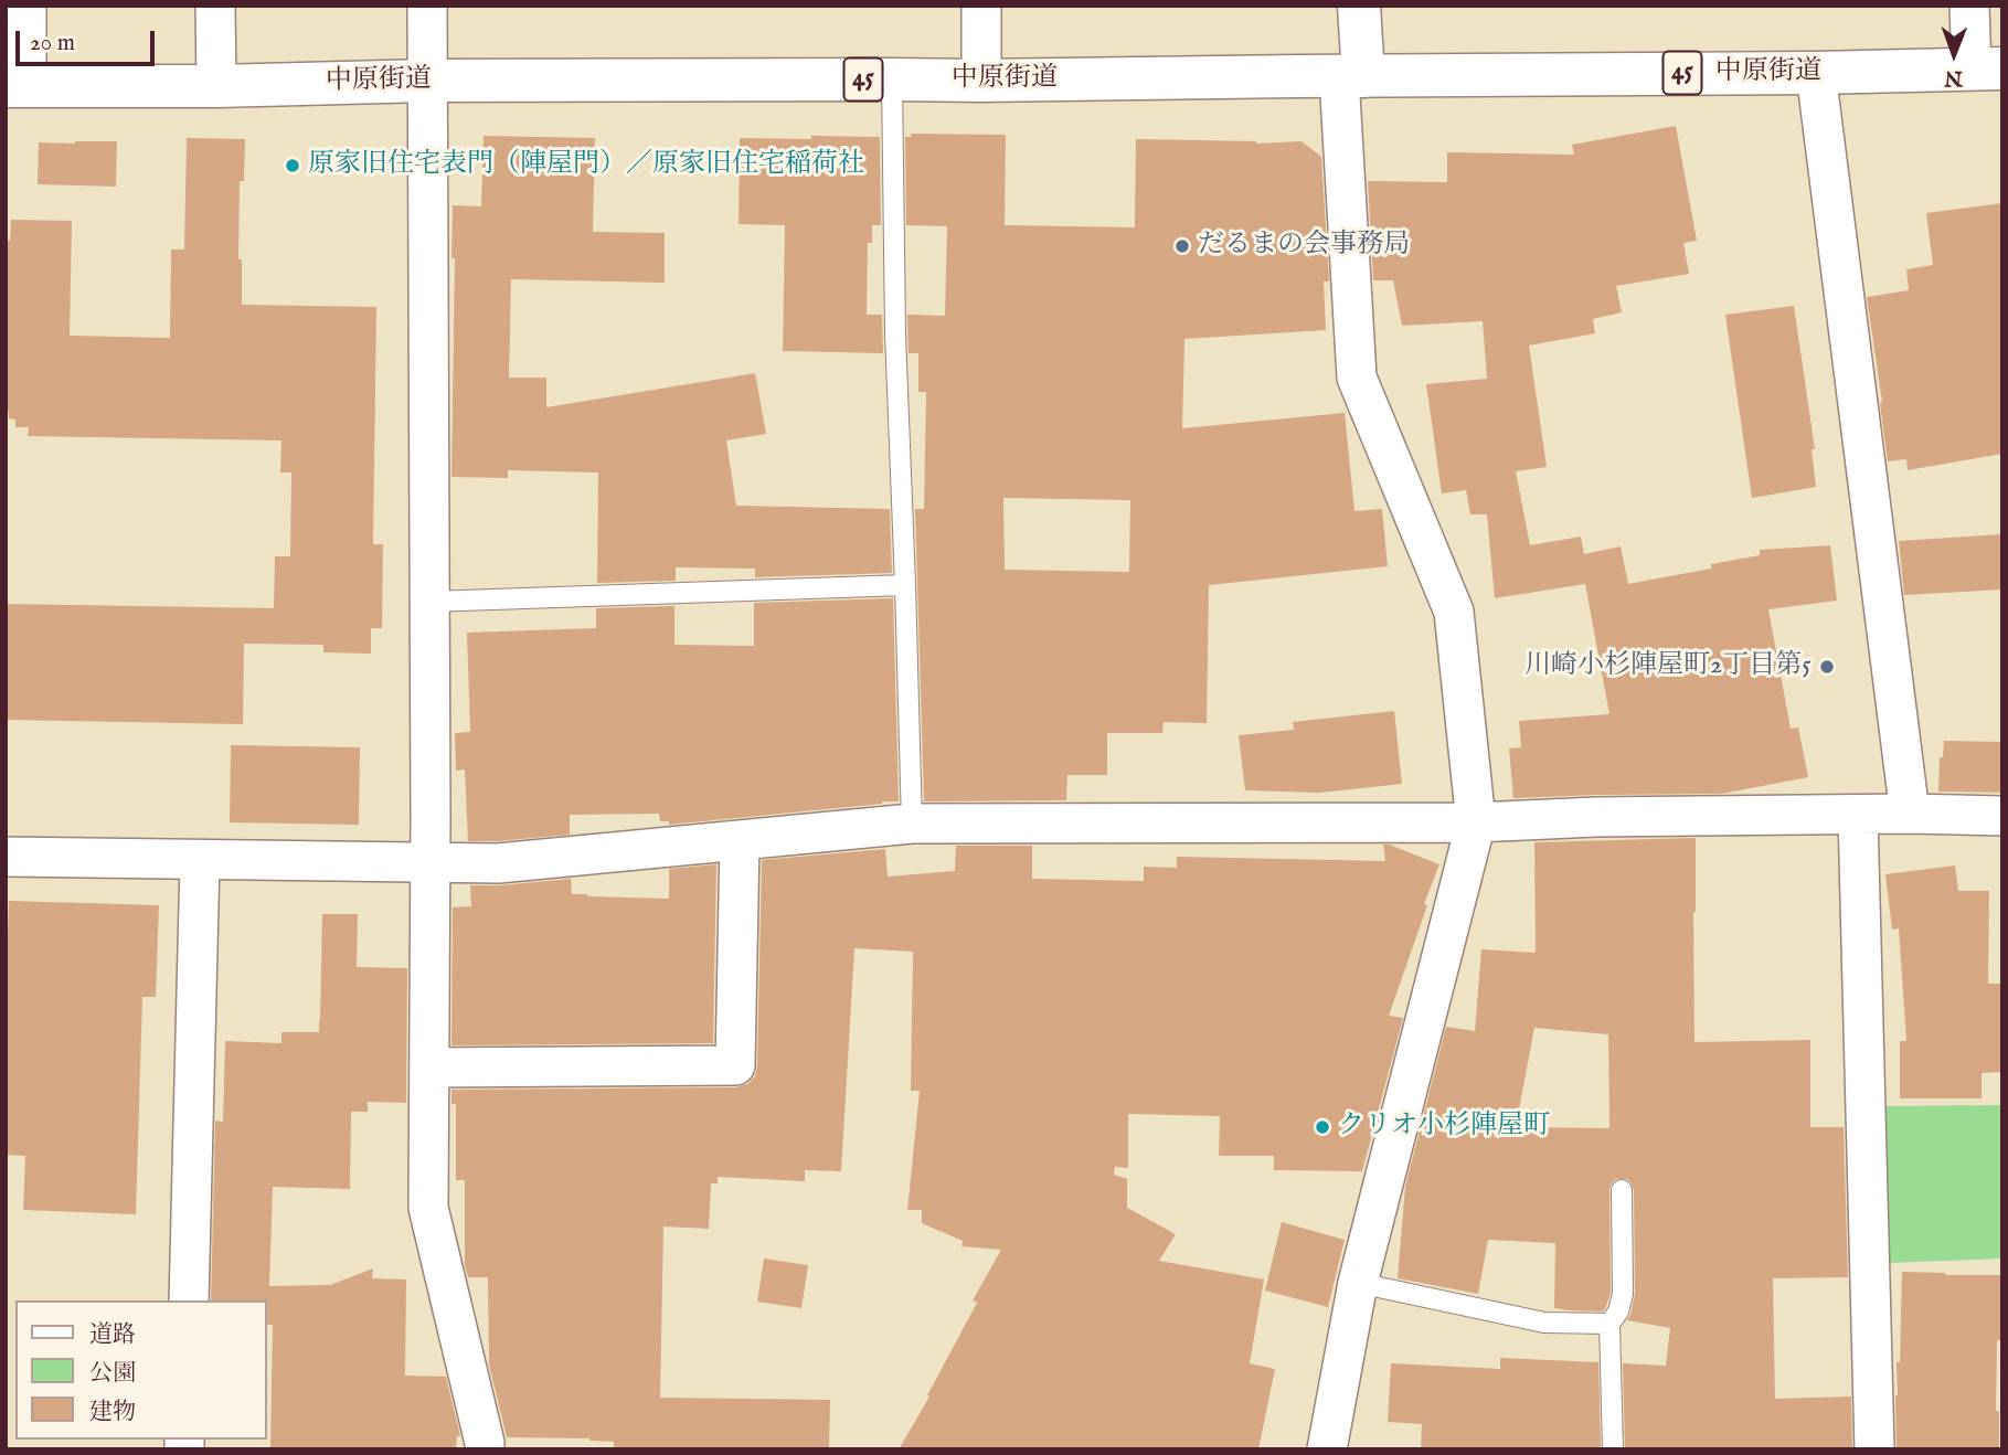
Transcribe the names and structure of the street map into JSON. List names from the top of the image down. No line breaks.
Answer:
{"streets":{"main road":["45","中原街道"]},"places":["原家旧住宅表門（陣屋門）／原家旧住宅稲荷社","だるまの会事務局","川崎小杉陣屋町2丁目第5","クリオ小杉陣屋町"],"legend":["道路","公園","建物"],"scale_bar":"20 m","north":"bottom"}
